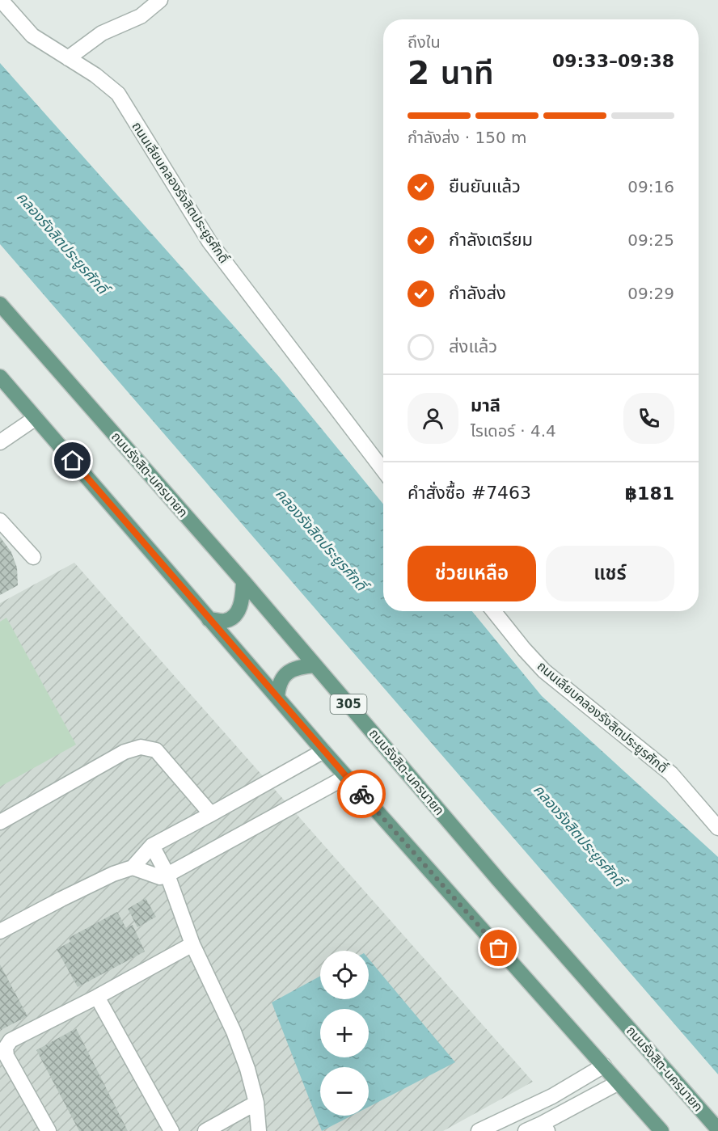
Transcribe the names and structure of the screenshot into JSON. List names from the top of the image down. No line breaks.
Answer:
{"streets":{"main road":["ถนนรังสิต-นครนายก","305"],"street":["ถนนเลียบคลองรังสิตประยูรศักดิ์"]},"water":["คลองรังสิตประยูรศักดิ์"],"page":{"heading":["2 นาที","ถึงใน","09:33–09:38"],"panel":["มาลี","ไรเดอร์ · 4.4","คำสั่งซื้อ #7463","฿181"],"bar":"กำลังส่ง · 150 m","list":[["ยืนยันแล้ว","09:16"],["กำลังเตรียม","09:25"],["กำลังส่ง","09:29"],"ส่งแล้ว"],"buttons":["ช่วยเหลือ","แชร์"],"map_buttons":["+","−"]}}
